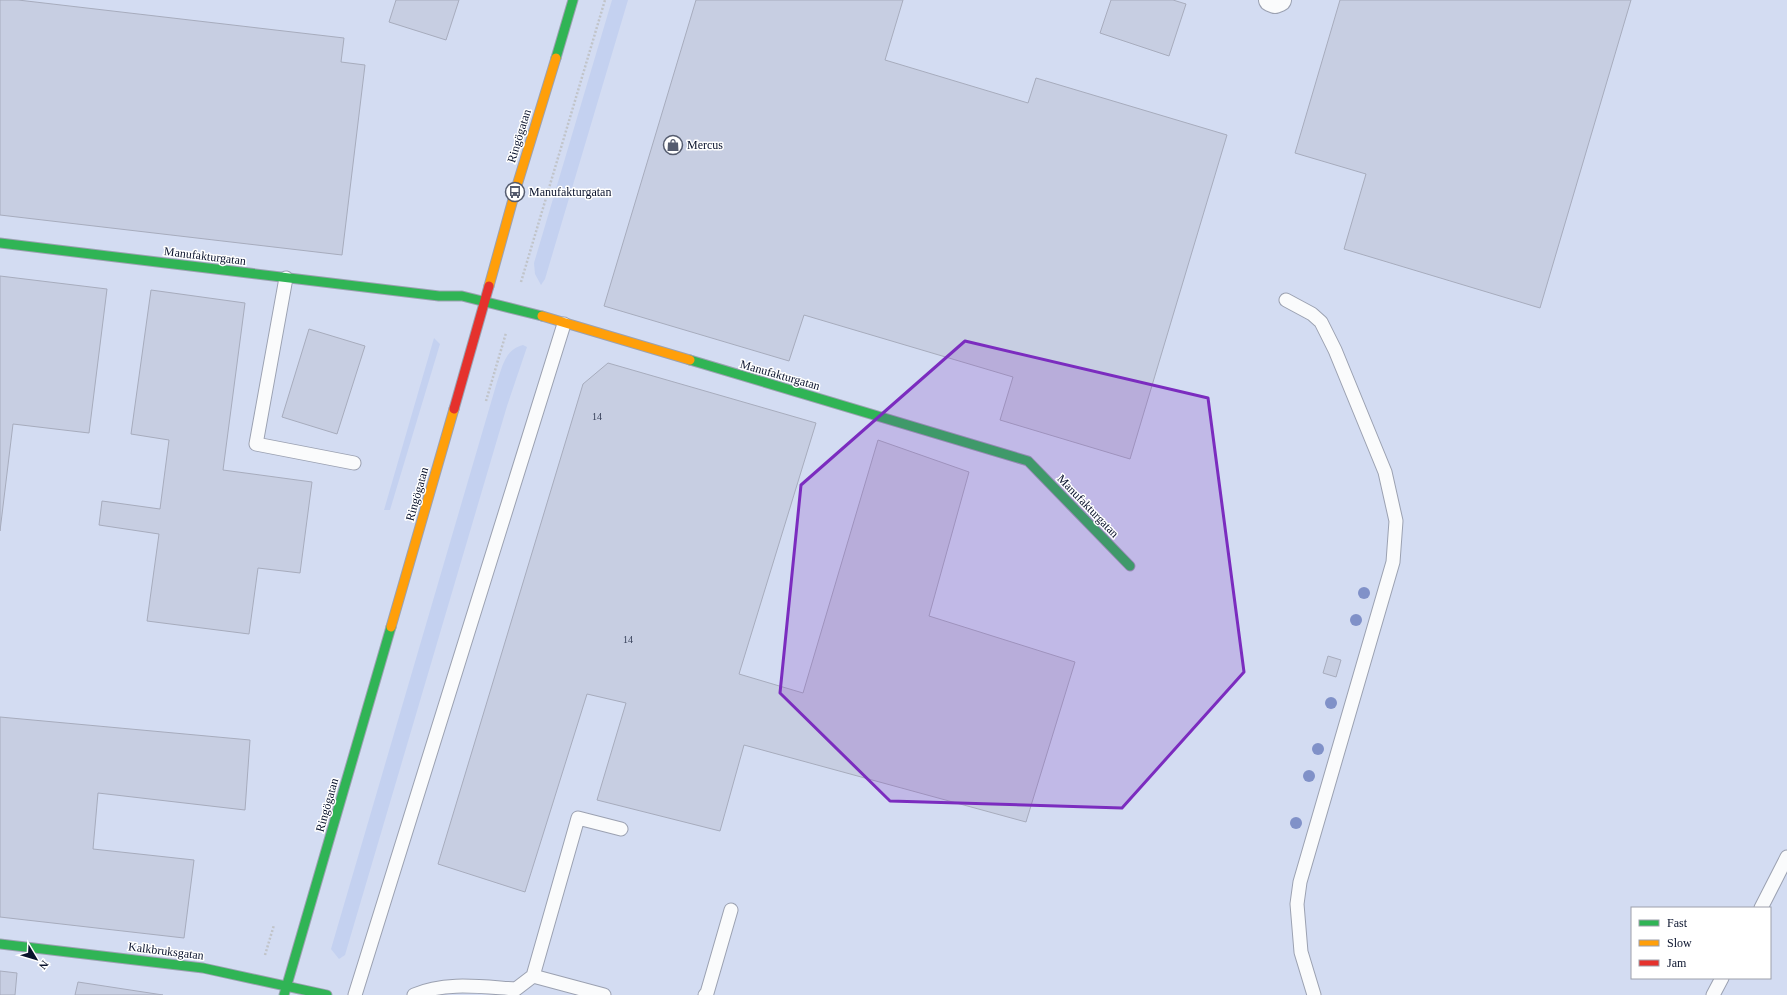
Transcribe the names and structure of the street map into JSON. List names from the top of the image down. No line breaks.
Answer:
{"streets":{"street":["Ringögatan","Manufakturgatan","Kalkbruksgatan"]},"crossings":[["Ringögatan","Manufakturgatan"],["Ringögatan","Kalkbruksgatan"]],"places":{"shop":["Mercus"],"bus stop":["Manufakturgatan"]},"house_numbers":["14","14"],"legend":["Fast","Slow","Jam"],"north":"bottom right"}
